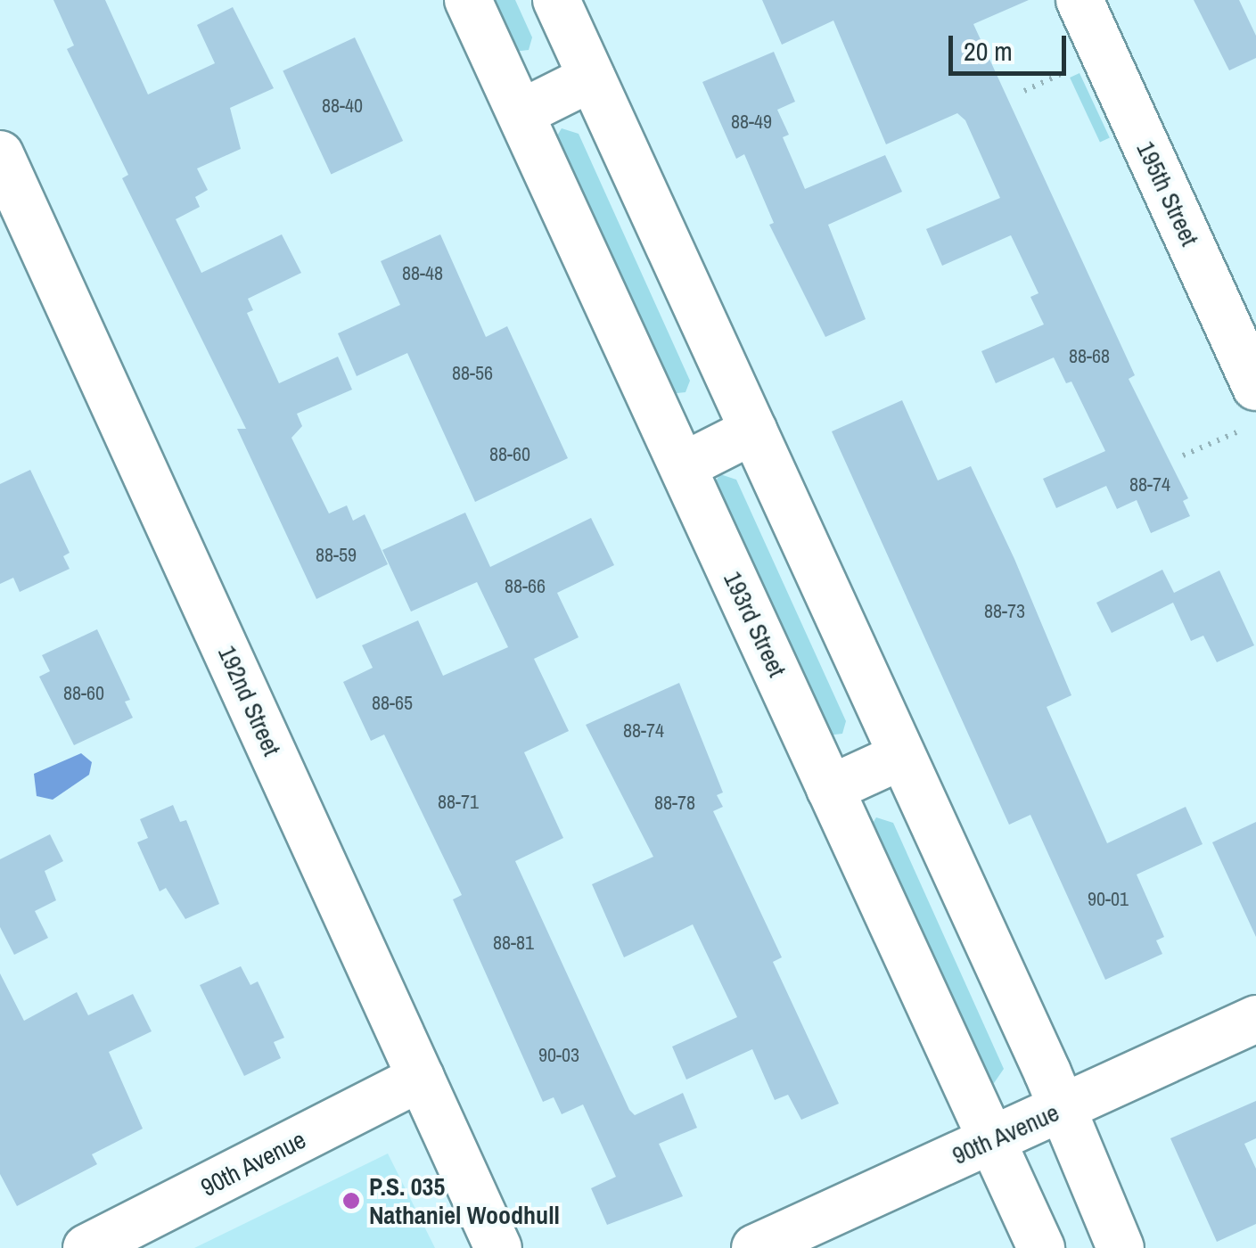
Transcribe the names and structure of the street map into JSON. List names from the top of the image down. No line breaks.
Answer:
{"streets":{"street":["195th Street","193rd Street","192nd Street","90th Avenue"]},"crossings":[["193rd Street","90th Avenue"],["192nd Street","90th Avenue"]],"places":["P.S. 035 Nathaniel Woodhull"],"house_numbers":["88-40","88-49","88-48","88-68","88-56","88-60","88-74","88-59","88-66","88-73","88-60","88-65","88-74","88-71","88-78","90-01","88-81","90-03"],"scale_bar":"20 m"}
